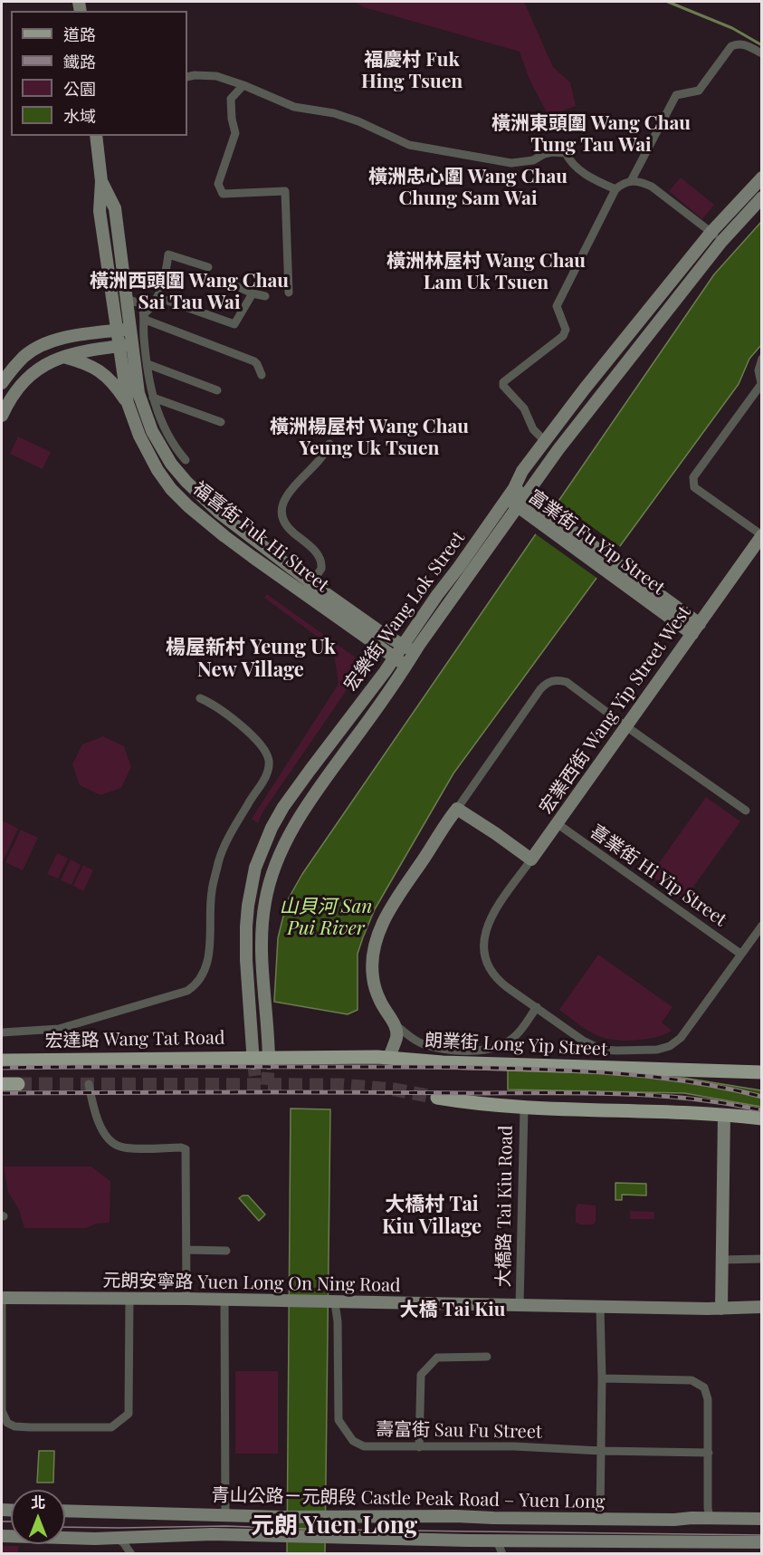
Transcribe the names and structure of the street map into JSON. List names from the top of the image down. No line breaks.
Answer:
{"streets":{"main road":["福喜街 Fuk Hi Street","富業街 Fu Yip Street","宏樂街 Wang Lok Street","宏業西街 Wang Yip Street West","宏達路 Wang Tat Road","朗業街 Long Yip Street","元朗安寧路 Yuen Long On Ning Road","青山公路－元朗段 Castle Peak Road – Yuen Long"],"street":["喜業街 Hi Yip Street","大橋路 Tai Kiu Road","壽富街 Sau Fu Street"]},"crossings":[["福喜街 Fuk Hi Street","宏樂街 Wang Lok Street"],["富業街 Fu Yip Street","宏樂街 Wang Lok Street"],["富業街 Fu Yip Street","宏業西街 Wang Yip Street West"],["宏樂街 Wang Lok Street","宏達路 Wang Tat Road"],["宏樂街 Wang Lok Street","朗業街 Long Yip Street"],["宏業西街 Wang Yip Street West","喜業街 Hi Yip Street"],["宏達路 Wang Tat Road","朗業街 Long Yip Street"],["大橋路 Tai Kiu Road","元朗安寧路 Yuen Long On Ning Road"],["元朗安寧路 Yuen Long On Ning Road","壽富街 Sau Fu Street"]],"districts":["福慶村 Fuk Hing Tsuen","橫洲東頭圍 Wang Chau Tung Tau Wai","橫洲忠心圍 Wang Chau Chung Sam Wai","橫洲林屋村 Wang Chau Lam Uk Tsuen","橫洲西頭圍 Wang Chau Sai Tau Wai","橫洲楊屋村 Wang Chau Yeung Uk Tsuen","楊屋新村 Yeung Uk New Village","大橋村 Tai Kiu Village","大橋 Tai Kiu","元朗 Yuen Long"],"water":["山貝河 San Pui River"],"legend":["道路","鐵路","公園","水域"],"north":"top"}
